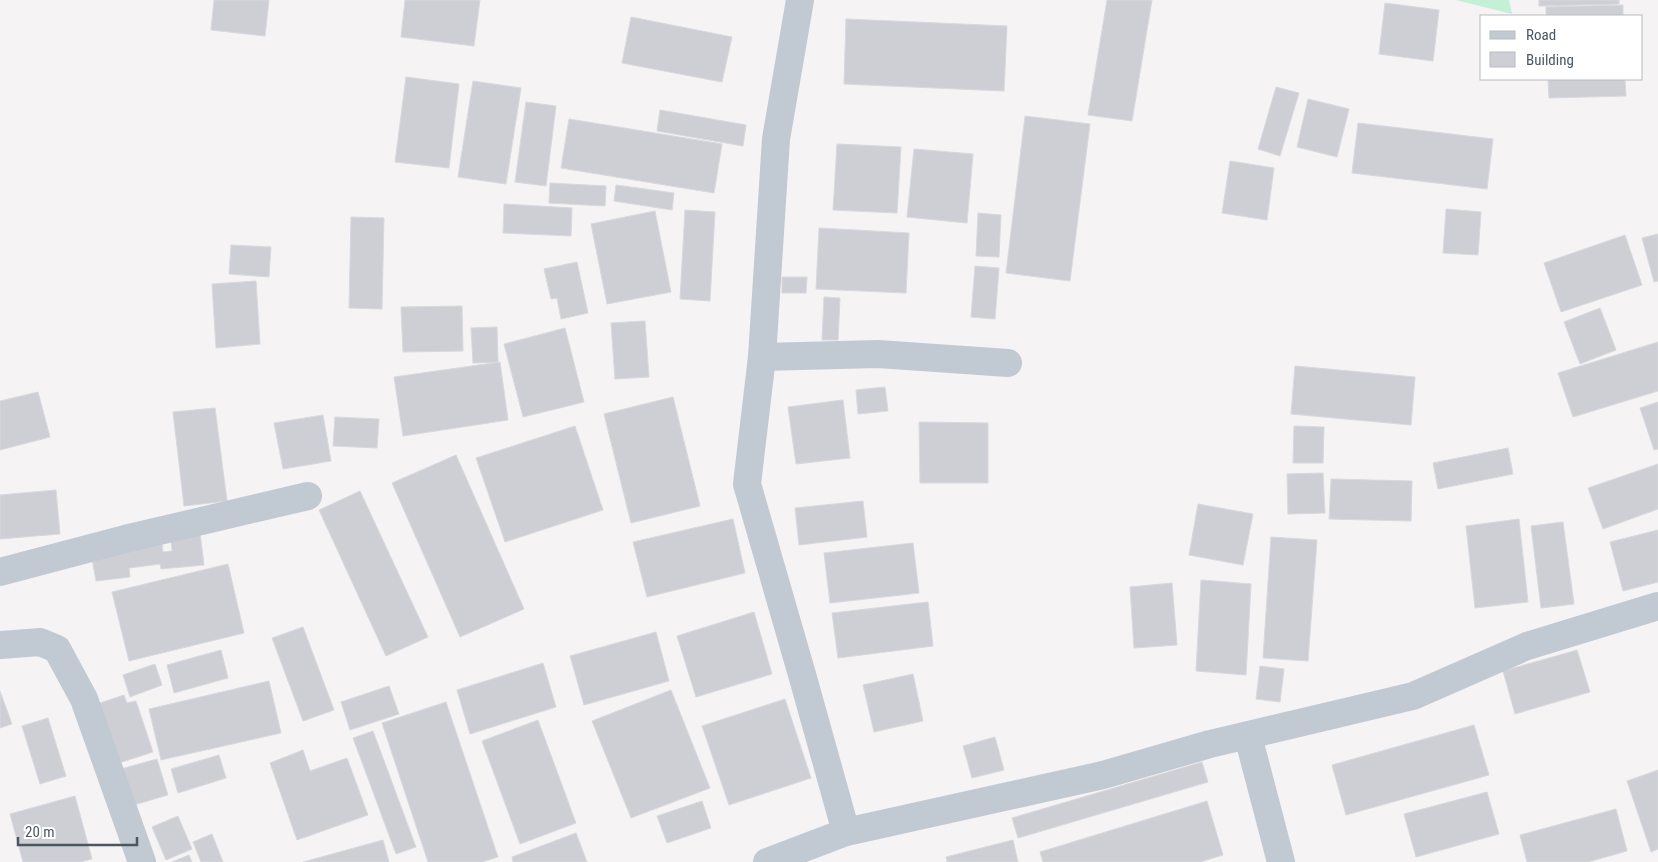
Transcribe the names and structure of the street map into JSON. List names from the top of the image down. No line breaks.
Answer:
{"legend":["Road","Building"],"scale_bar":"20 m"}
